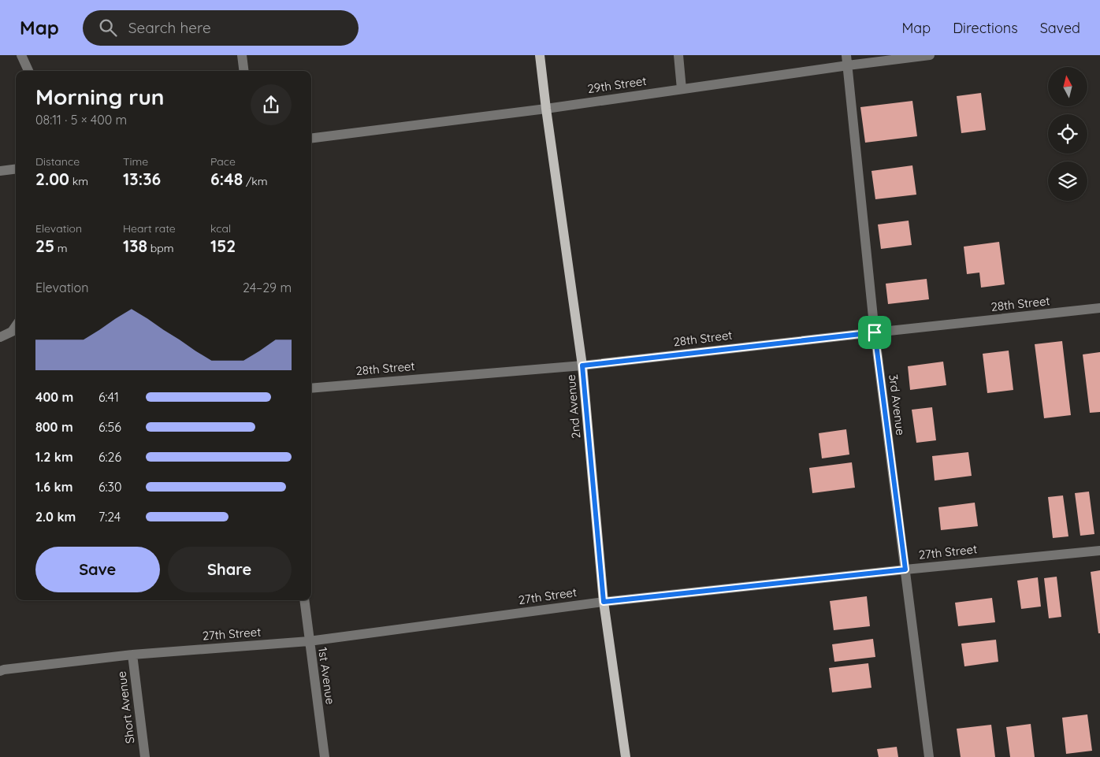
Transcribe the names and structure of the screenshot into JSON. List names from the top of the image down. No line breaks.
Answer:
{"streets":{"main road":["2nd Avenue"],"street":["29th Street","28th Street","3rd Avenue","27th Street","1st Avenue","Short Avenue"]},"crossings":[["29th Street","3rd Avenue"],["29th Street","2nd Avenue"],["28th Street","3rd Avenue"],["28th Street","2nd Avenue"],["3rd Avenue","27th Street"],["2nd Avenue","27th Street"],["27th Street","1st Avenue"],["27th Street","Short Avenue"]],"north":"top","page":{"header":"Map","search":"Search here","nav":["Map","Directions","Saved"],"heading":["Morning run","08:11 · 5 × 400 m"],"stats":[["Distance","2.00 km"],["Time","13:36"],["Pace","6:48 /km"],["Elevation","25 m"],["Heart rate","138 bpm"],["kcal","152"]],"chart":["Elevation","24–29 m"],"list":[{"name":"400 m","note":"6:41"},{"name":"800 m","note":"6:56"},{"name":"1.2 km","note":"6:26"},{"name":"1.6 km","note":"6:30"},{"name":"2.0 km","note":"7:24"}],"buttons":["Save","Share"]}}
